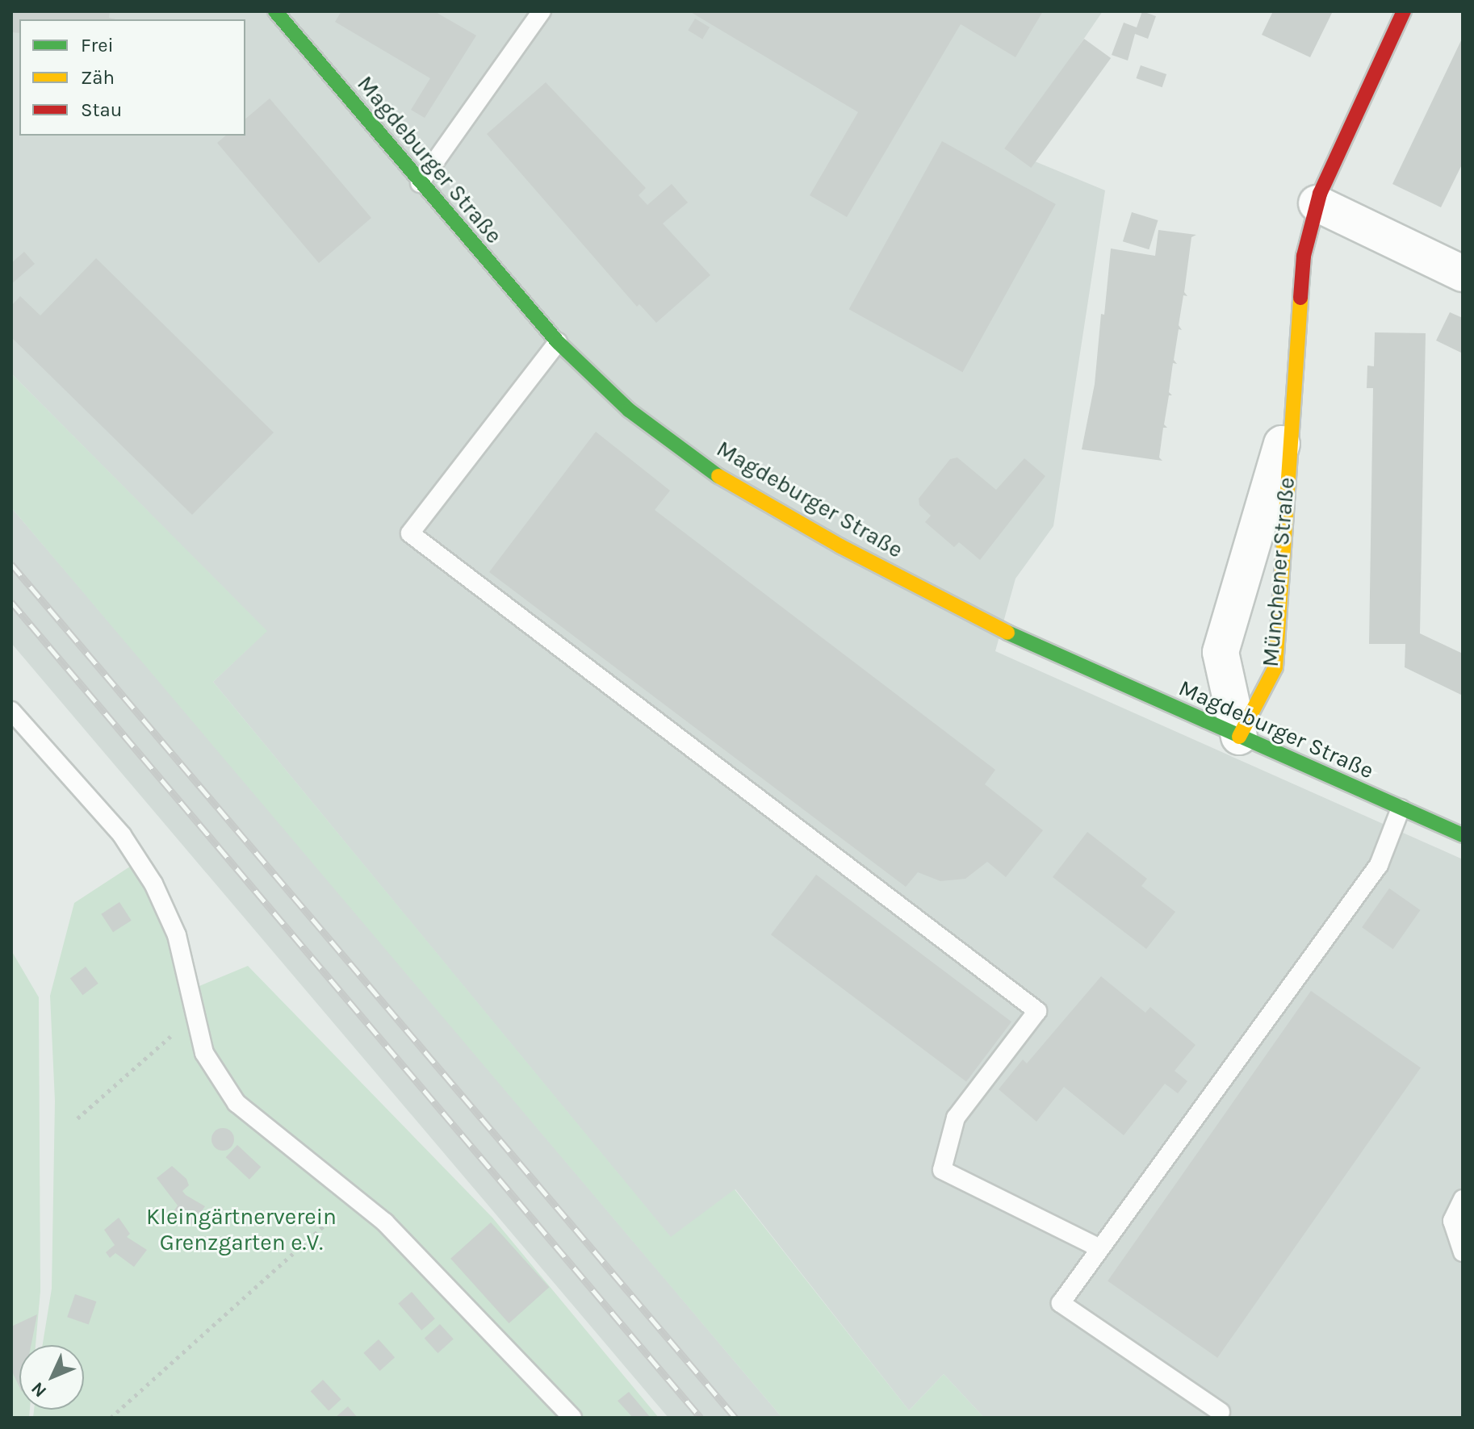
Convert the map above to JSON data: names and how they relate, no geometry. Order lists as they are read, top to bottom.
{
  "streets": {
    "street": ["Magdeburger Straße", "Münchener Straße"]
  },
  "crossings": [
    ["Magdeburger Straße", "Münchener Straße"]
  ],
  "parks": ["Kleingärtnerverein Grenzgarten e.V."],
  "legend": ["Frei", "Zäh", "Stau"],
  "north": "bottom left"
}
